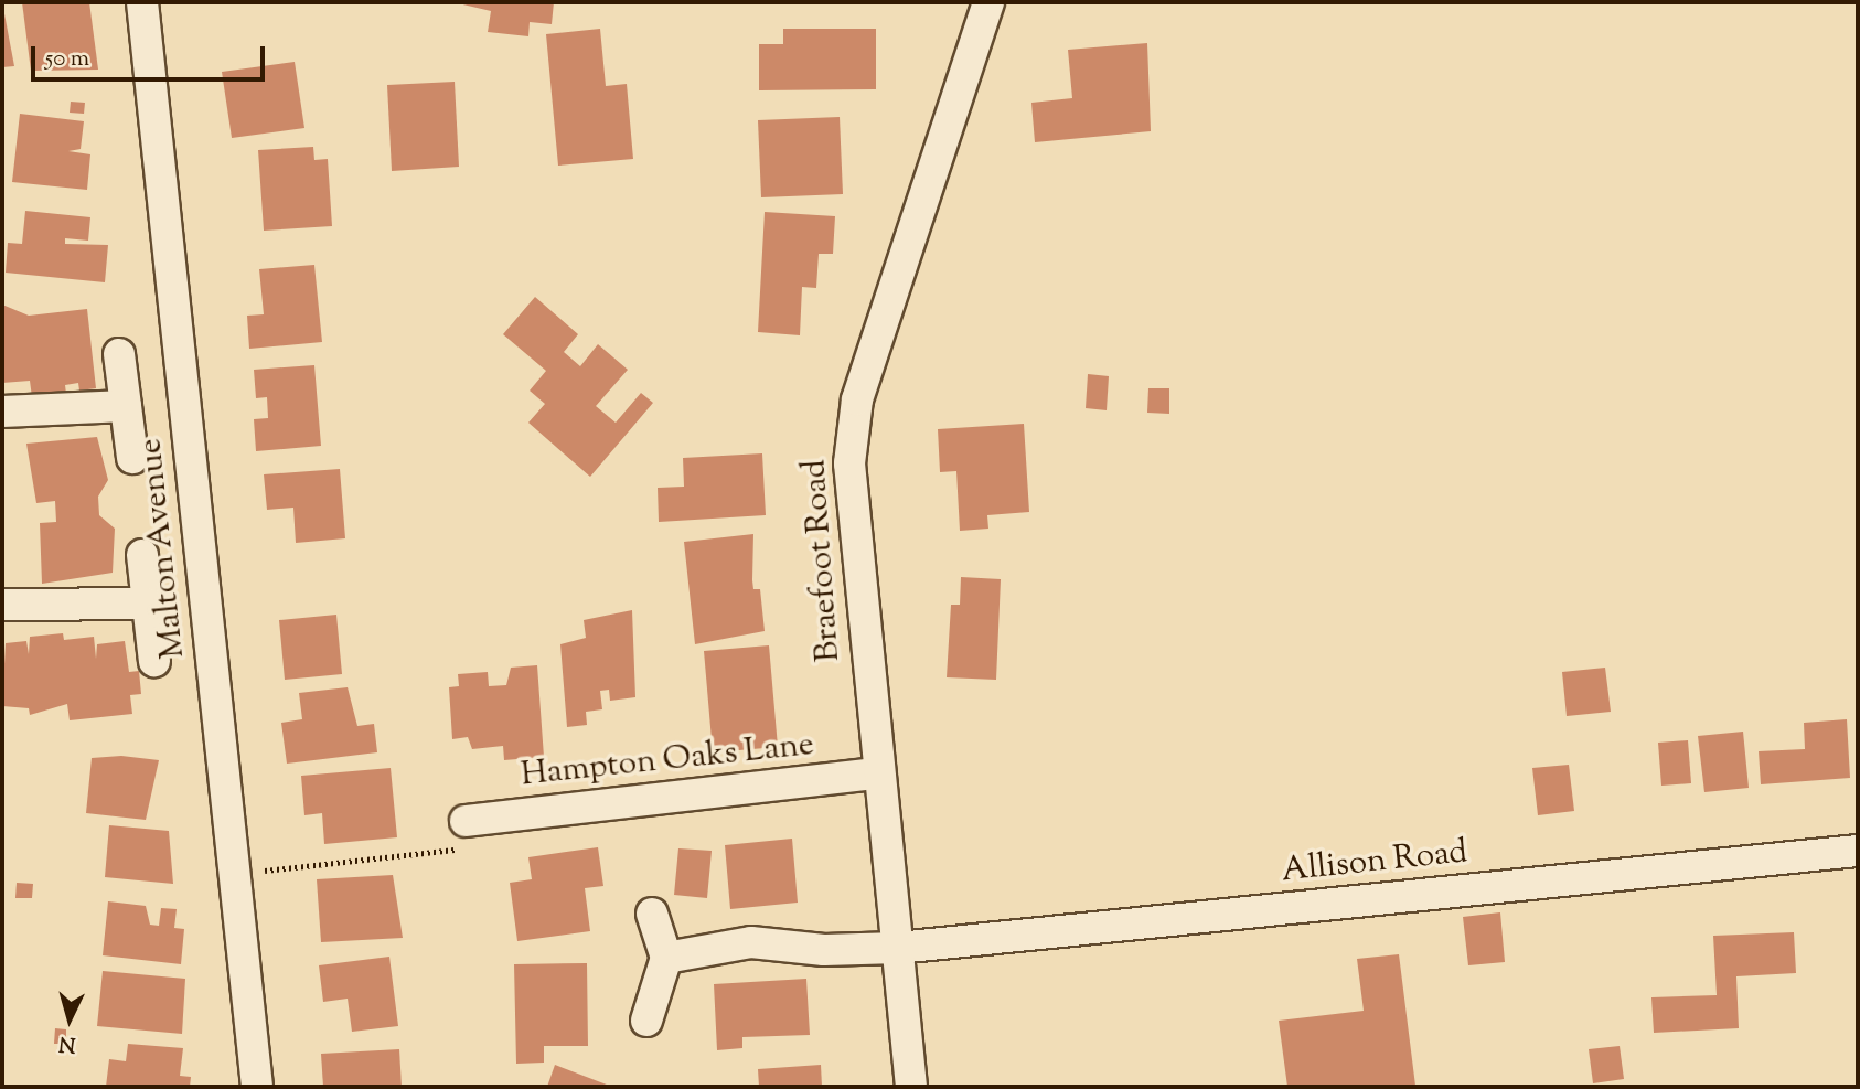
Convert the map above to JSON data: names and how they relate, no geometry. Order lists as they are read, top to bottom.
{
  "streets": {
    "street": [
      "Malton Avenue",
      "Braefoot Road",
      "Hampton Oaks Lane",
      "Allison Road"
    ]
  },
  "crossings": [
    ["Braefoot Road", "Hampton Oaks Lane"],
    ["Braefoot Road", "Allison Road"]
  ],
  "scale_bar": "50 m",
  "north": "bottom"
}
